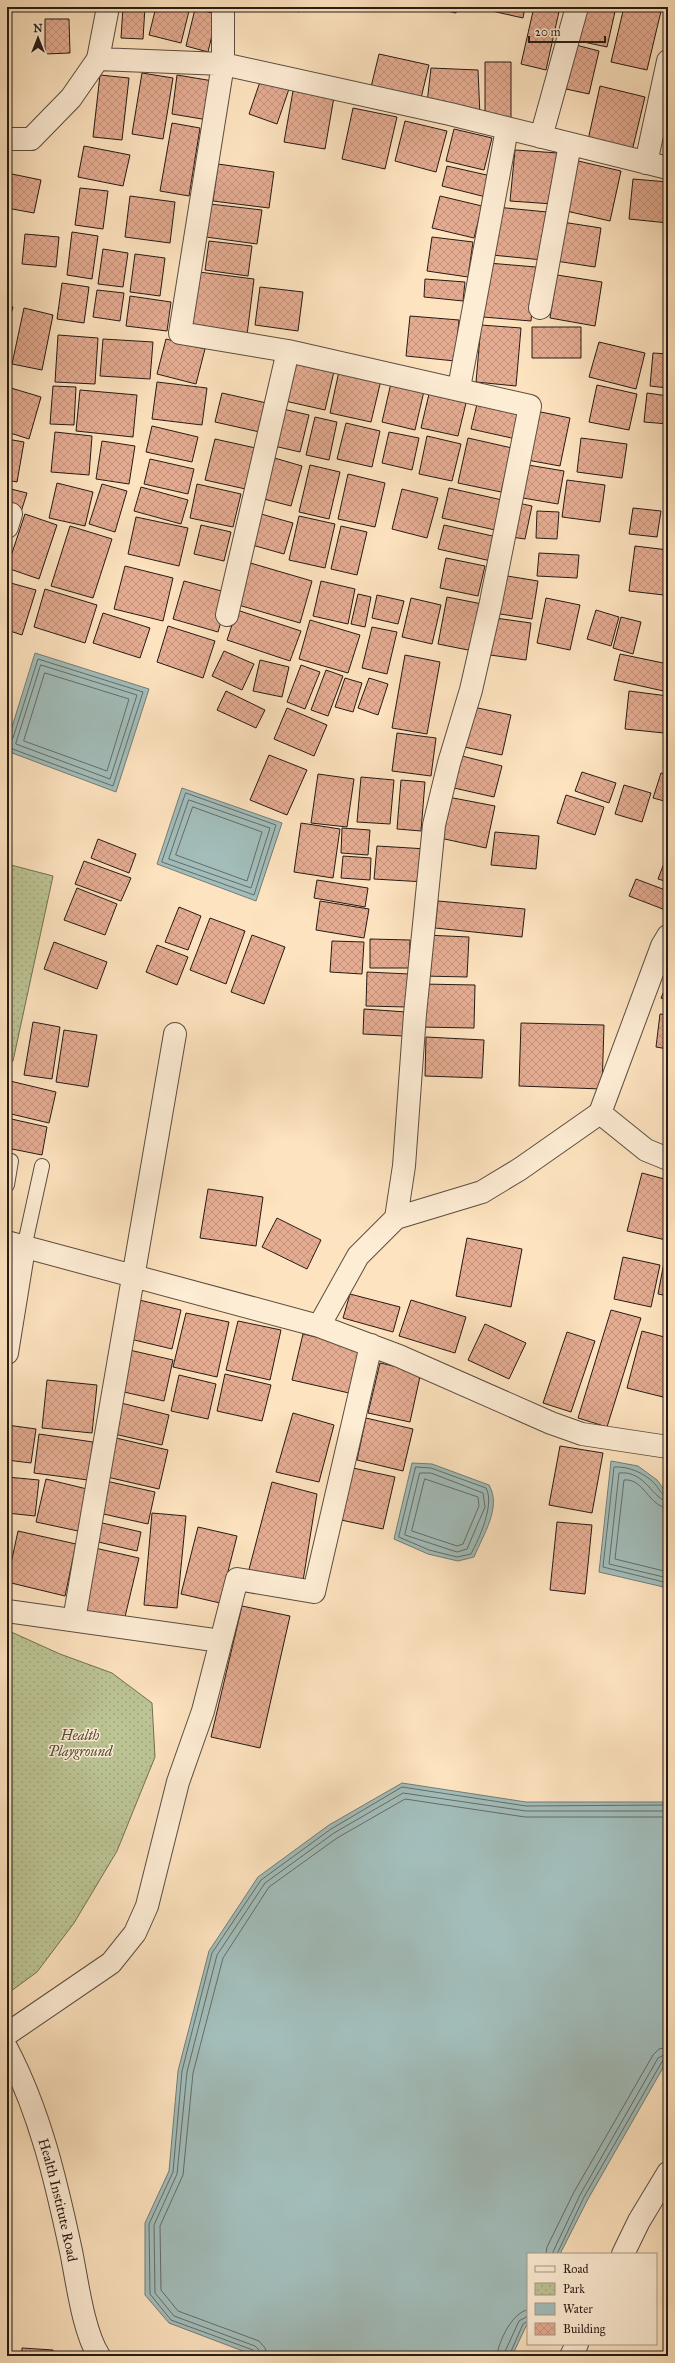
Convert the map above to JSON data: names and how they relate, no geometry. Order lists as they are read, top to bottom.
{
  "streets": {
    "street": ["Health Institute Road"]
  },
  "parks": ["Health Playground"],
  "legend": [
    "Road",
    "Park",
    "Water",
    "Building"
  ],
  "scale_bar": "20 m",
  "north": "top"
}
